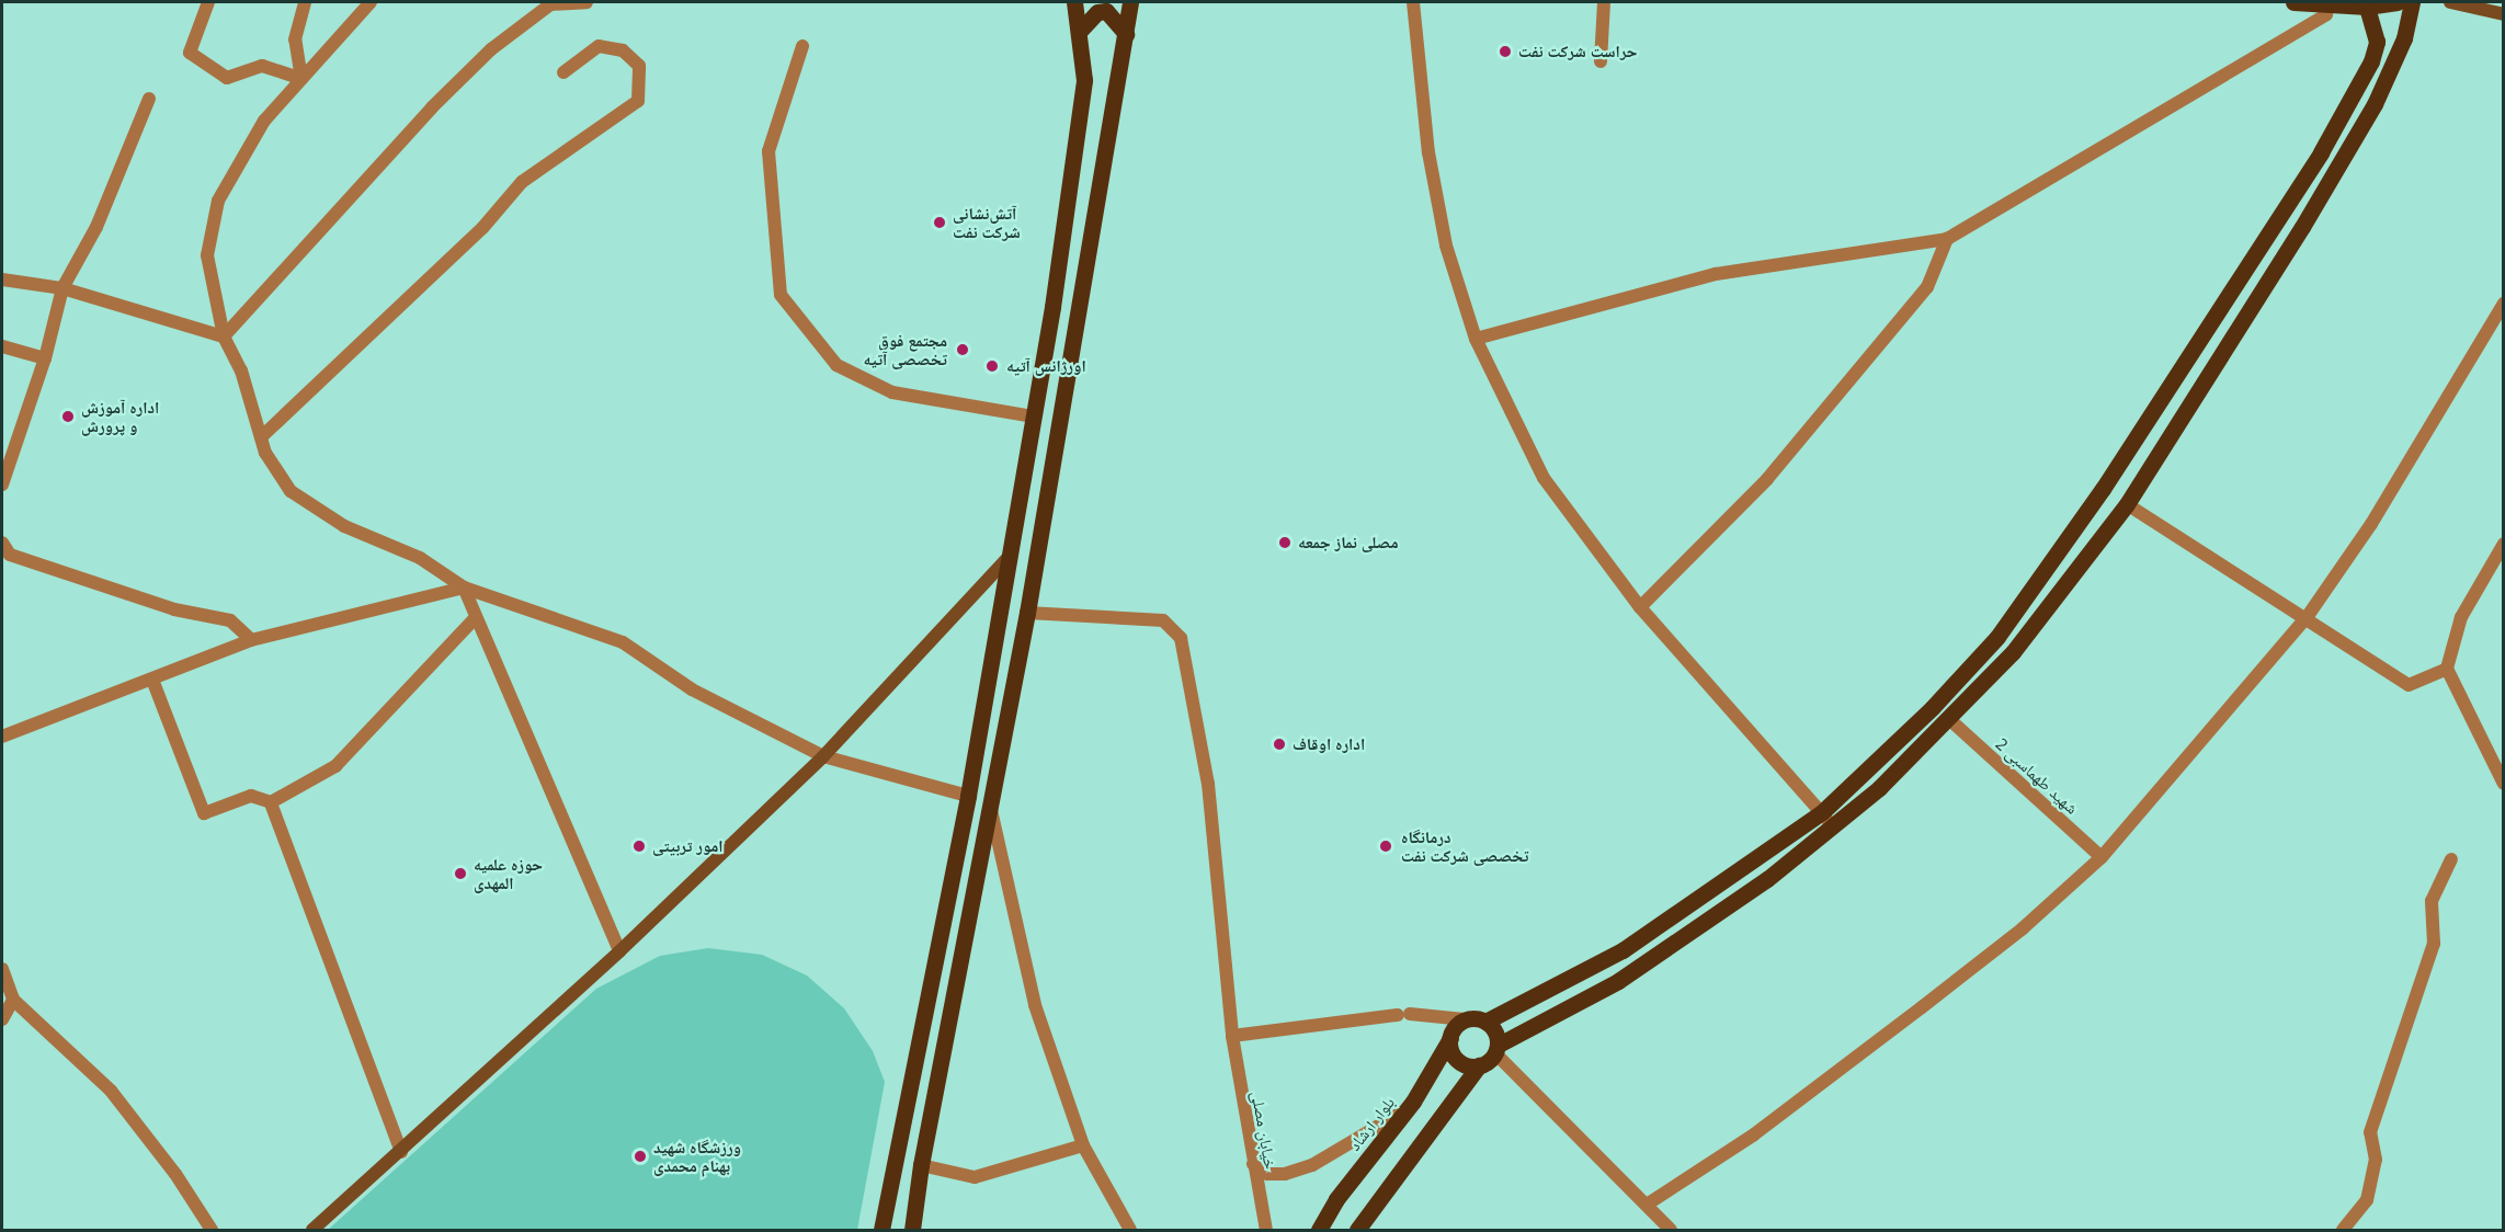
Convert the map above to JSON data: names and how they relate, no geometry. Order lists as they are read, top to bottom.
{
  "streets": {
    "main road": ["بلوار ارشاد"],
    "street": ["شهید طهماسبی 2", "خیابان مصلی"]
  },
  "places": [
    "حراست شرکت نفت",
    "آتش‌نشانی شرکت نفت",
    "مجتمع فوق تخصصی آتیه",
    "اورژانس آتیه",
    "اداره آموزش و پرورش",
    "مصلی نماز جمعه",
    "اداره اوقاف",
    "امور تربیتی",
    "درمانگاه تخصصی شرکت نفت",
    "حوزه علمیه المهدی",
    "ورزشگاه شهید بهنام محمدی"
  ]
}
